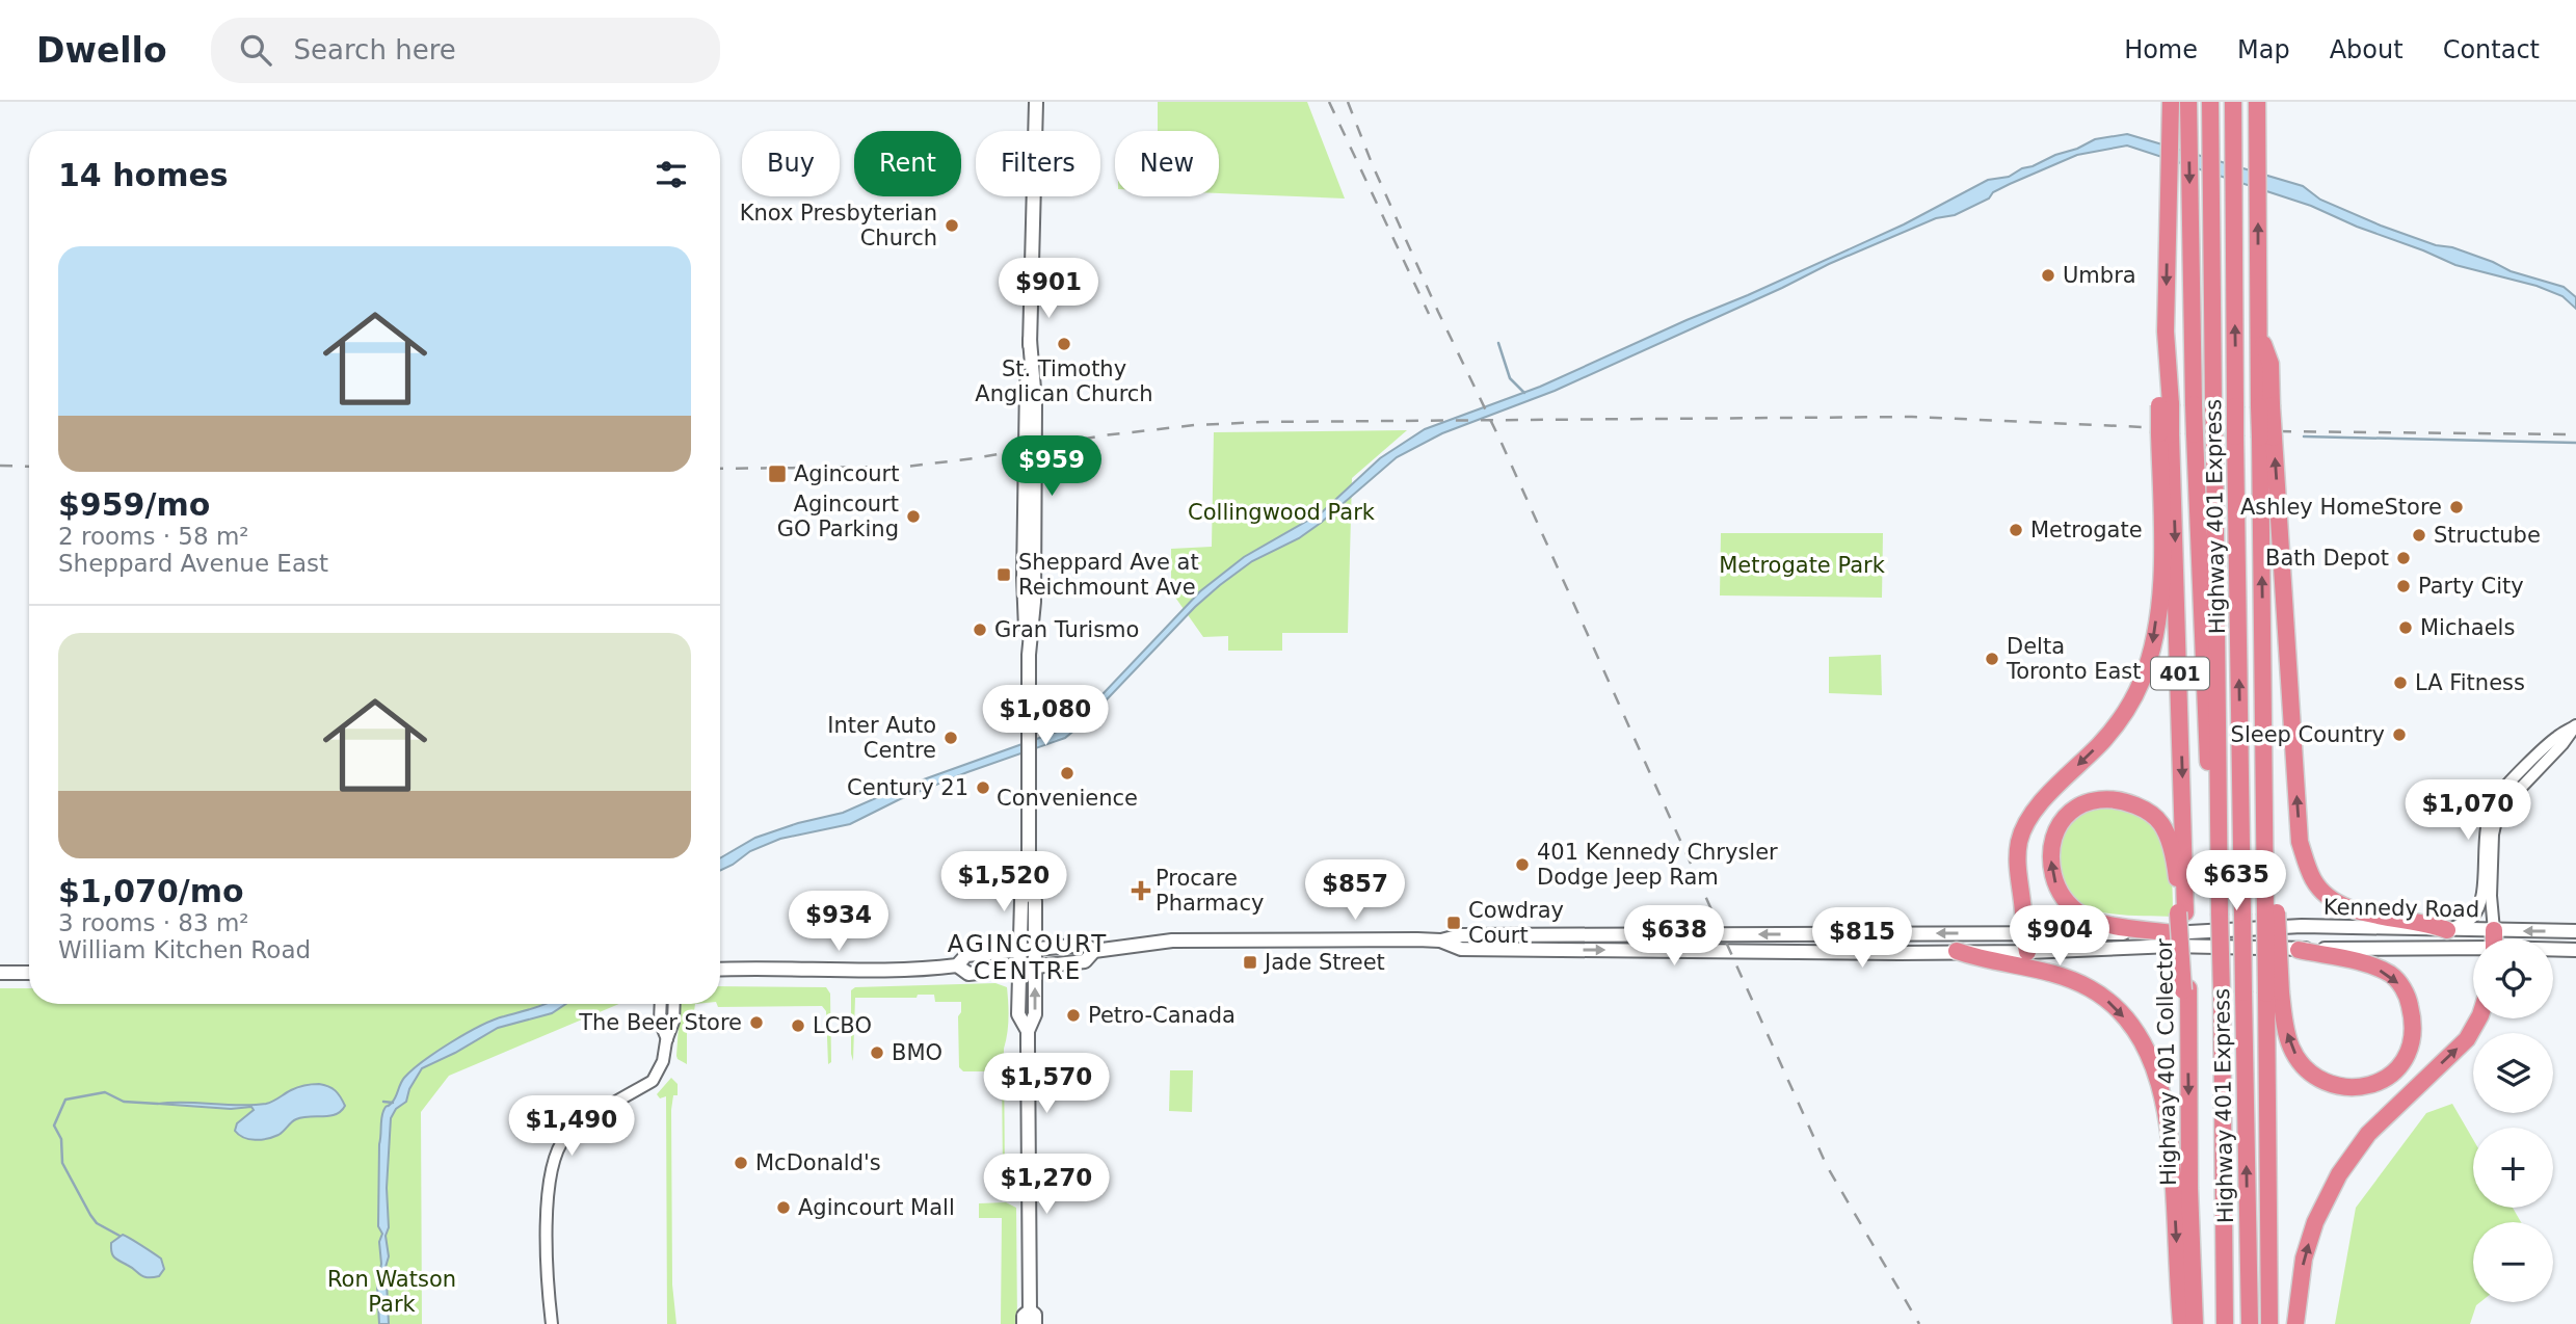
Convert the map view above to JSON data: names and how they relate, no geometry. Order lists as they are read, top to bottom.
{
  "streets": {
    "highway": ["Highway 401 Express", "401", "Highway 401 Collector"],
    "main road": ["Kennedy Road"]
  },
  "districts": ["AGINCOURT CENTRE"],
  "parks": ["Collingwood Park", "Metrogate Park", "Ron Watson Park"],
  "places": {
    "other": [
      "Knox Presbyterian Church",
      "Umbra",
      "St. Timothy Anglican Church",
      "Ashley HomeStore",
      "Agincourt GO Parking",
      "Metrogate",
      "Structube",
      "Bath Depot",
      "Party City",
      "Michaels",
      "Gran Turismo",
      "Delta Toronto East",
      "LA Fitness",
      "Sleep Country",
      "Inter Auto Centre",
      "Convenience",
      "Century 21",
      "401 Kennedy Chrysler Dodge Jeep Ram",
      "Petro-Canada",
      "The Beer Store",
      "LCBO",
      "BMO",
      "McDonald's",
      "Agincourt Mall"
    ],
    "transit": [
      "Agincourt",
      "Sheppard Ave at Reichmount Ave",
      "Cowdray Court",
      "Jade Street"
    ],
    "health": ["Procare Pharmacy"]
  },
  "page": {
    "header": "Dwello",
    "search": "Search here",
    "nav": [
      "Home",
      "Map",
      "About",
      "Contact"
    ],
    "chip": [
      "Buy",
      "Rent",
      "Filters",
      "New"
    ],
    "heading": "14 homes",
    "list": [
      {
        "name": "$959/mo",
        "note": "2 rooms · 58 m² · Sheppard Avenue East"
      },
      {
        "name": "$1,070/mo",
        "note": "3 rooms · 83 m² · William Kitchen Road"
      }
    ],
    "price": [
      "$901",
      "$959",
      "$1,080",
      "$1,070",
      "$635",
      "$1,520",
      "$857",
      "$934",
      "$638",
      "$904",
      "$815",
      "$1,570",
      "$1,490",
      "$1,270"
    ],
    "map_buttons": ["+", "−"]
  }
}
